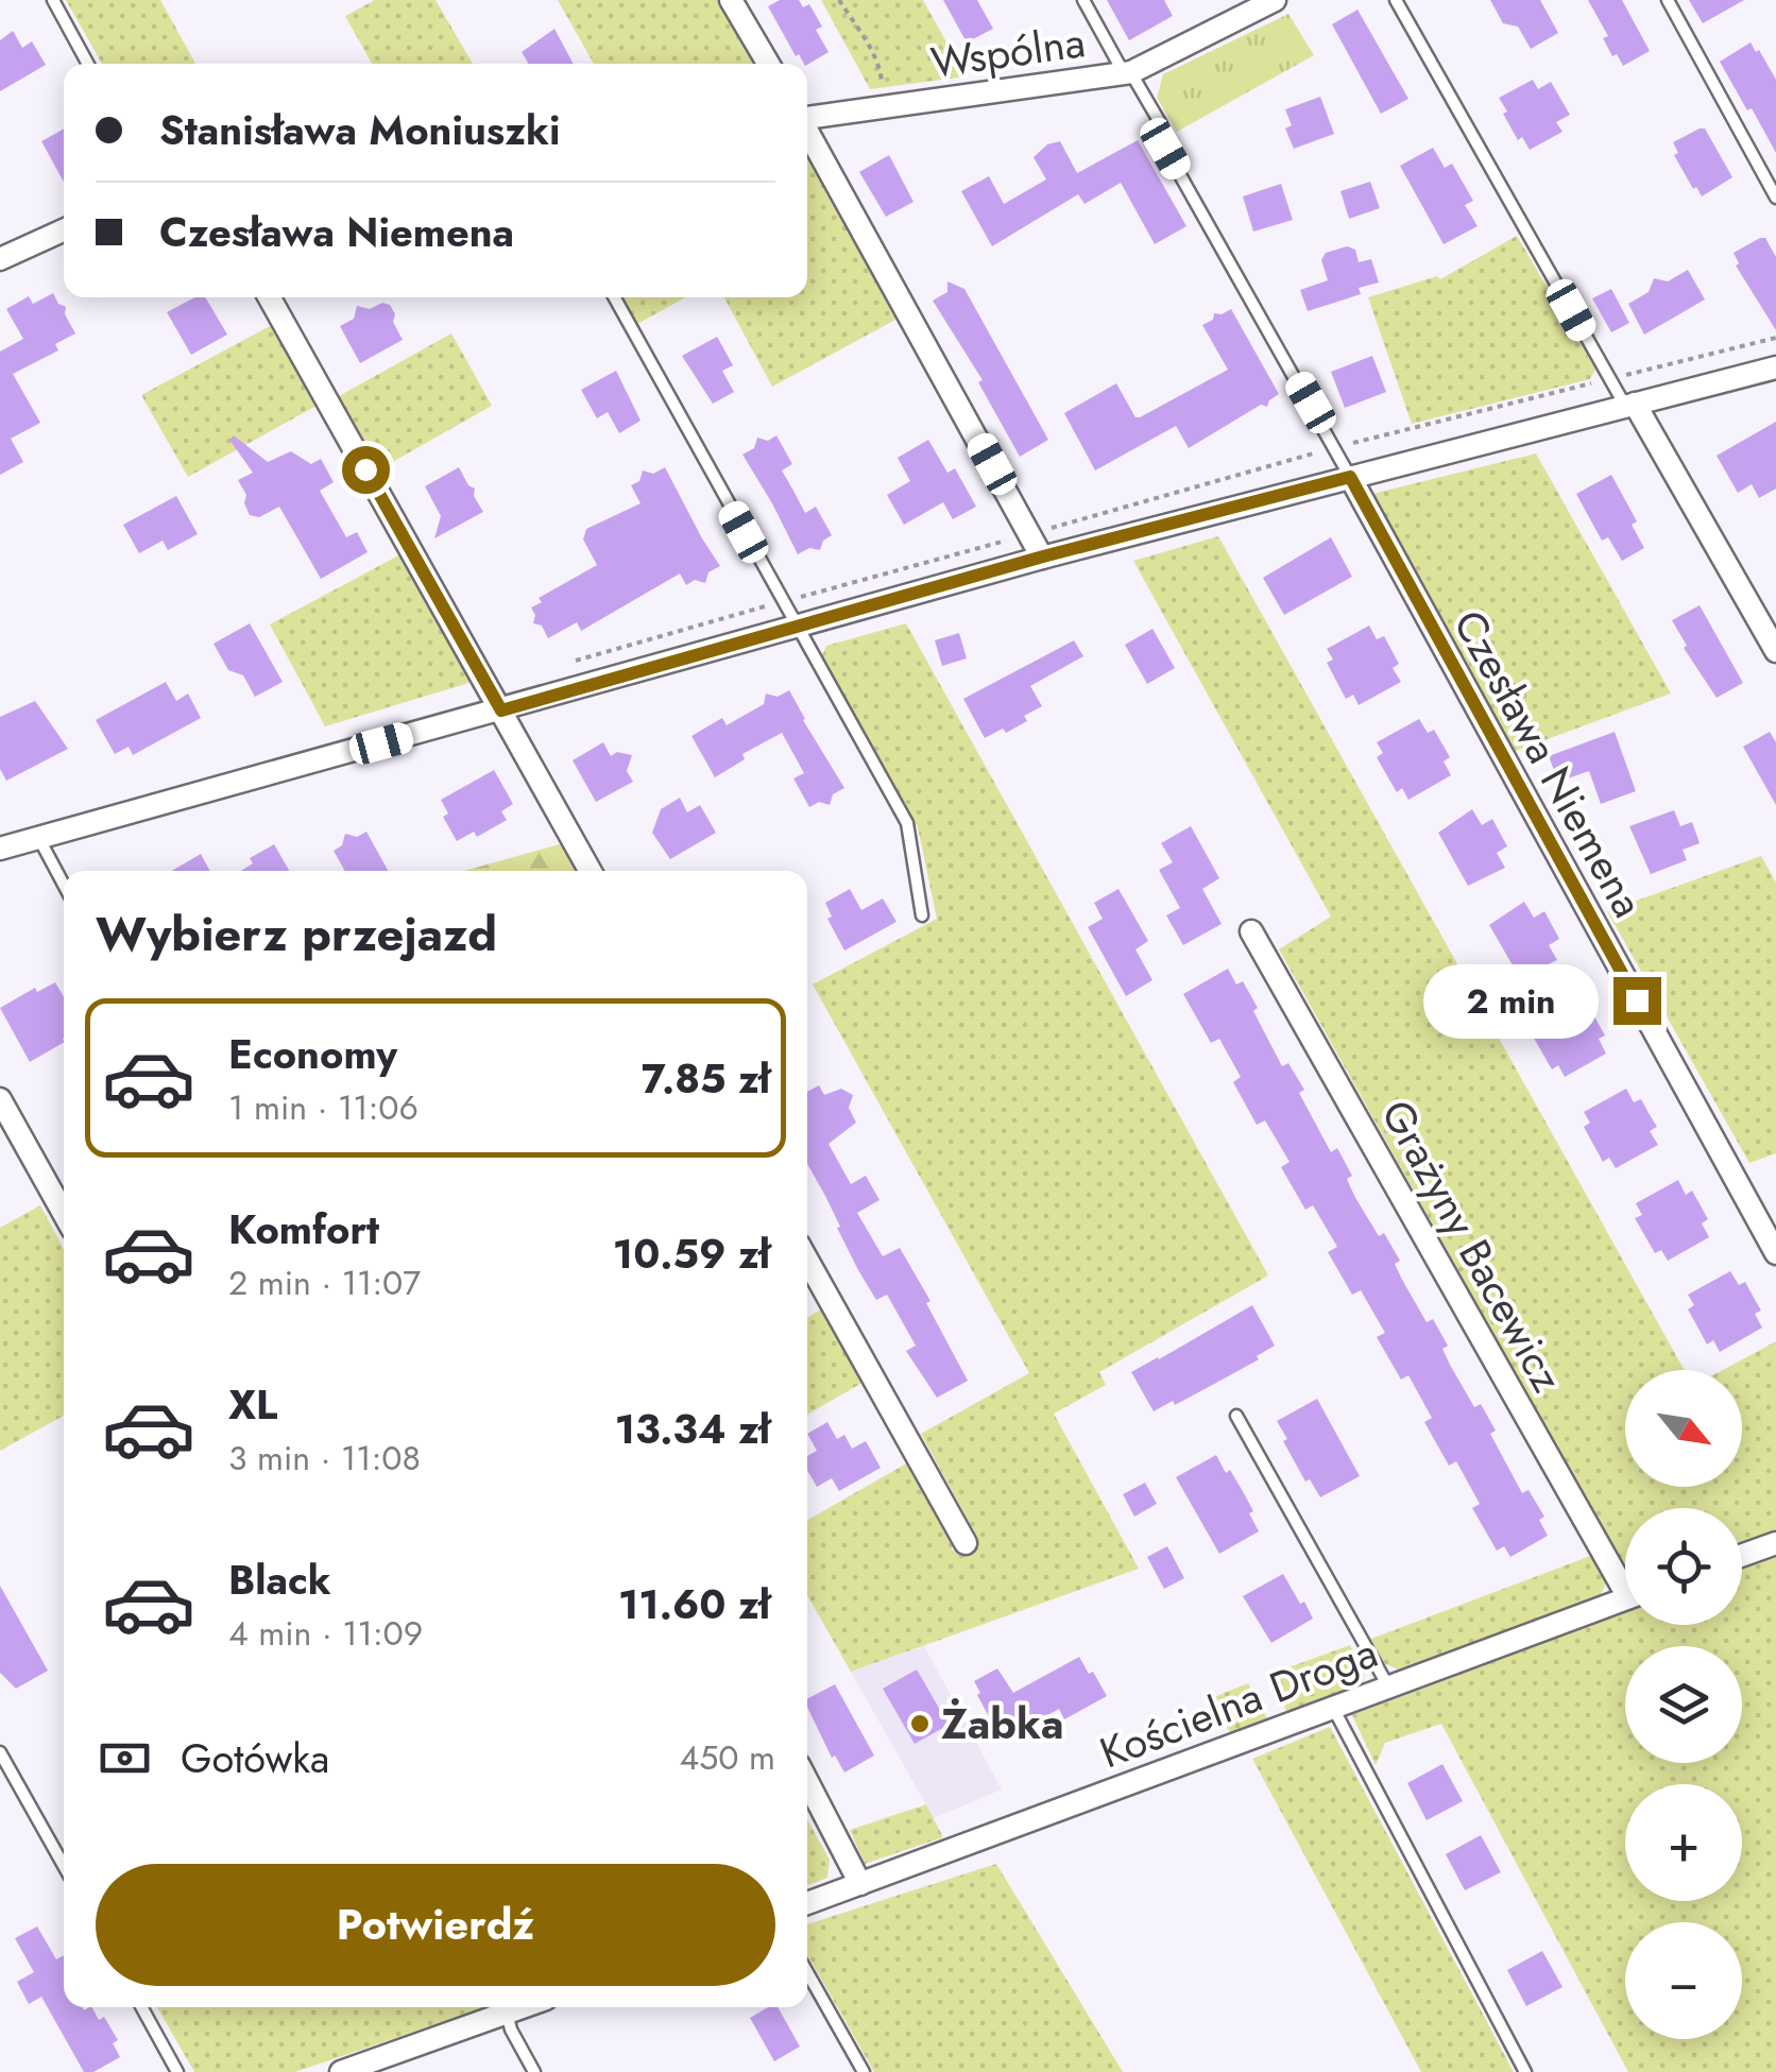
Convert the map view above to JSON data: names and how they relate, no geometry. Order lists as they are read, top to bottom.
{
  "streets": {
    "street": [
      "Wspólna",
      "Czesława Niemena",
      "Grażyny Bacewicz",
      "Kościelna Droga"
    ]
  },
  "places": ["Żabka"],
  "north": "bottom right",
  "page": {
    "banner": ["Stanisława Moniuszki", "Czesława Niemena"],
    "heading": "Wybierz przejazd",
    "bubble": "2 min",
    "list": [
      {
        "name": "Economy",
        "note": "1 min · 11:06",
        "value": "7.85 zł"
      },
      {
        "name": "Komfort",
        "note": "2 min · 11:07",
        "value": "10.59 zł"
      },
      {
        "name": "XL",
        "note": "3 min · 11:08",
        "value": "13.34 zł"
      },
      {
        "name": "Black",
        "note": "4 min · 11:09",
        "value": "11.60 zł"
      }
    ],
    "map_buttons": ["+", "−"],
    "pay": ["Gotówka", "450 m"],
    "buttons": "Potwierdź"
  }
}
